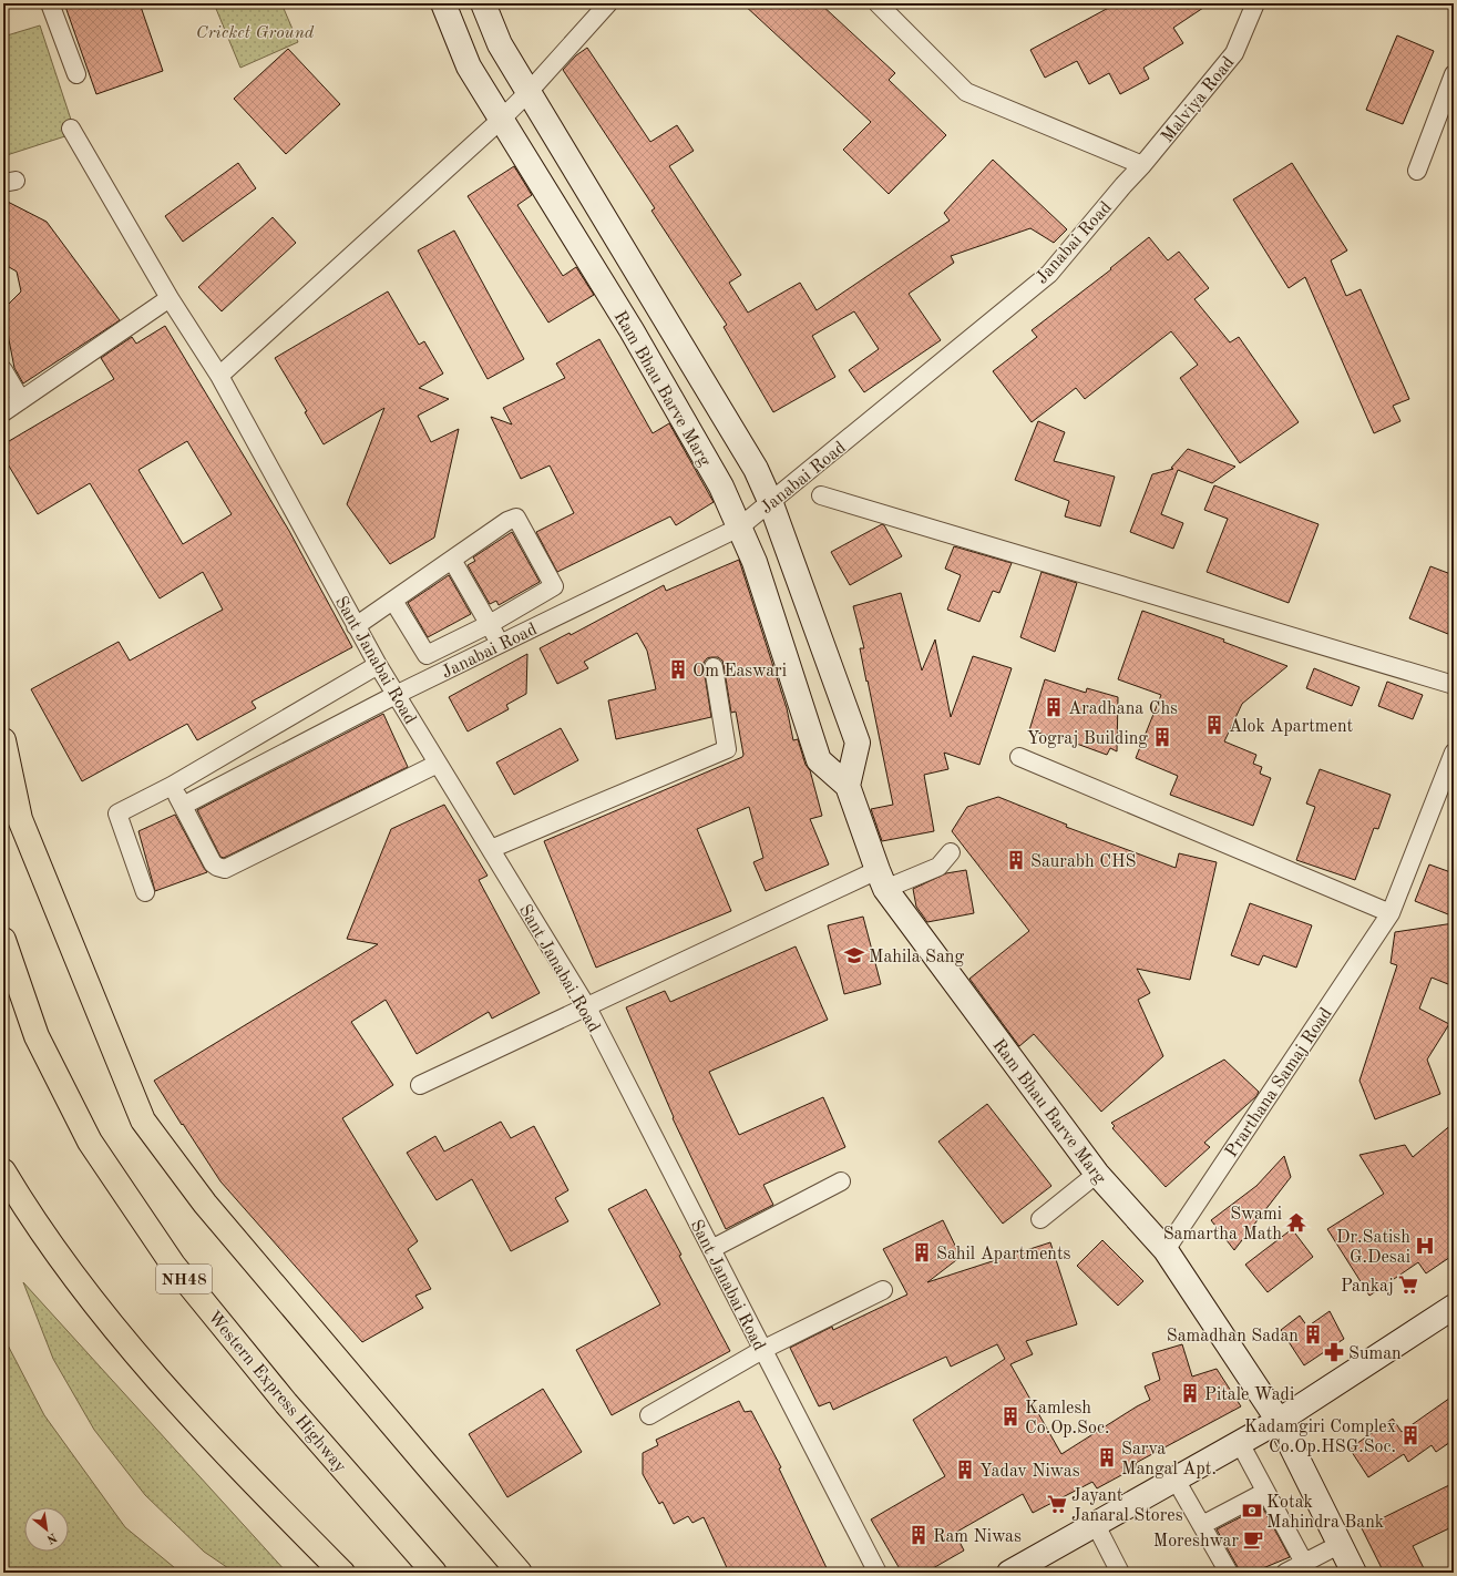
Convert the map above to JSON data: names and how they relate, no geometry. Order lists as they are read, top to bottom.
{
  "streets": {
    "main road": ["NH48", "Western Express Highway"],
    "street": [
      "Malviya Road",
      "Janabai Road",
      "Ram Bhau Barve Marg",
      "Sant Janabai Road",
      "Prarthana Samaj Road"
    ]
  },
  "crossings": [
    ["Malviya Road", "Janabai Road"],
    ["Janabai Road", "Ram Bhau Barve Marg"],
    ["Janabai Road", "Sant Janabai Road"],
    ["Ram Bhau Barve Marg", "Prarthana Samaj Road"]
  ],
  "parks": ["Cricket Ground"],
  "places": {
    "building": [
      "Om Easwari",
      "Aradhana Chs",
      "Alok Apartment",
      "Yograj Building",
      "Saurabh CHS",
      "Sahil Apartments",
      "Samadhan Sadan",
      "Pitale Wadi",
      "Kamlesh Co.Op.Soc.",
      "Kadamgiri Complex Co.Op.HSG.Soc.",
      "Sarva Mangal Apt.",
      "Yadav Niwas",
      "Ram Niwas"
    ],
    "school or university": ["Mahila Sang"],
    "temple": ["Swami Samartha Math"],
    "hospital": ["Dr.Satish G.Desai"],
    "supermarket": ["Pankaj", "Jayant Janaral Stores"],
    "pharmacy": ["Suman"],
    "bank": ["Kotak Mahindra Bank"],
    "cafe": ["Moreshwar"]
  },
  "north": "bottom right"
}
